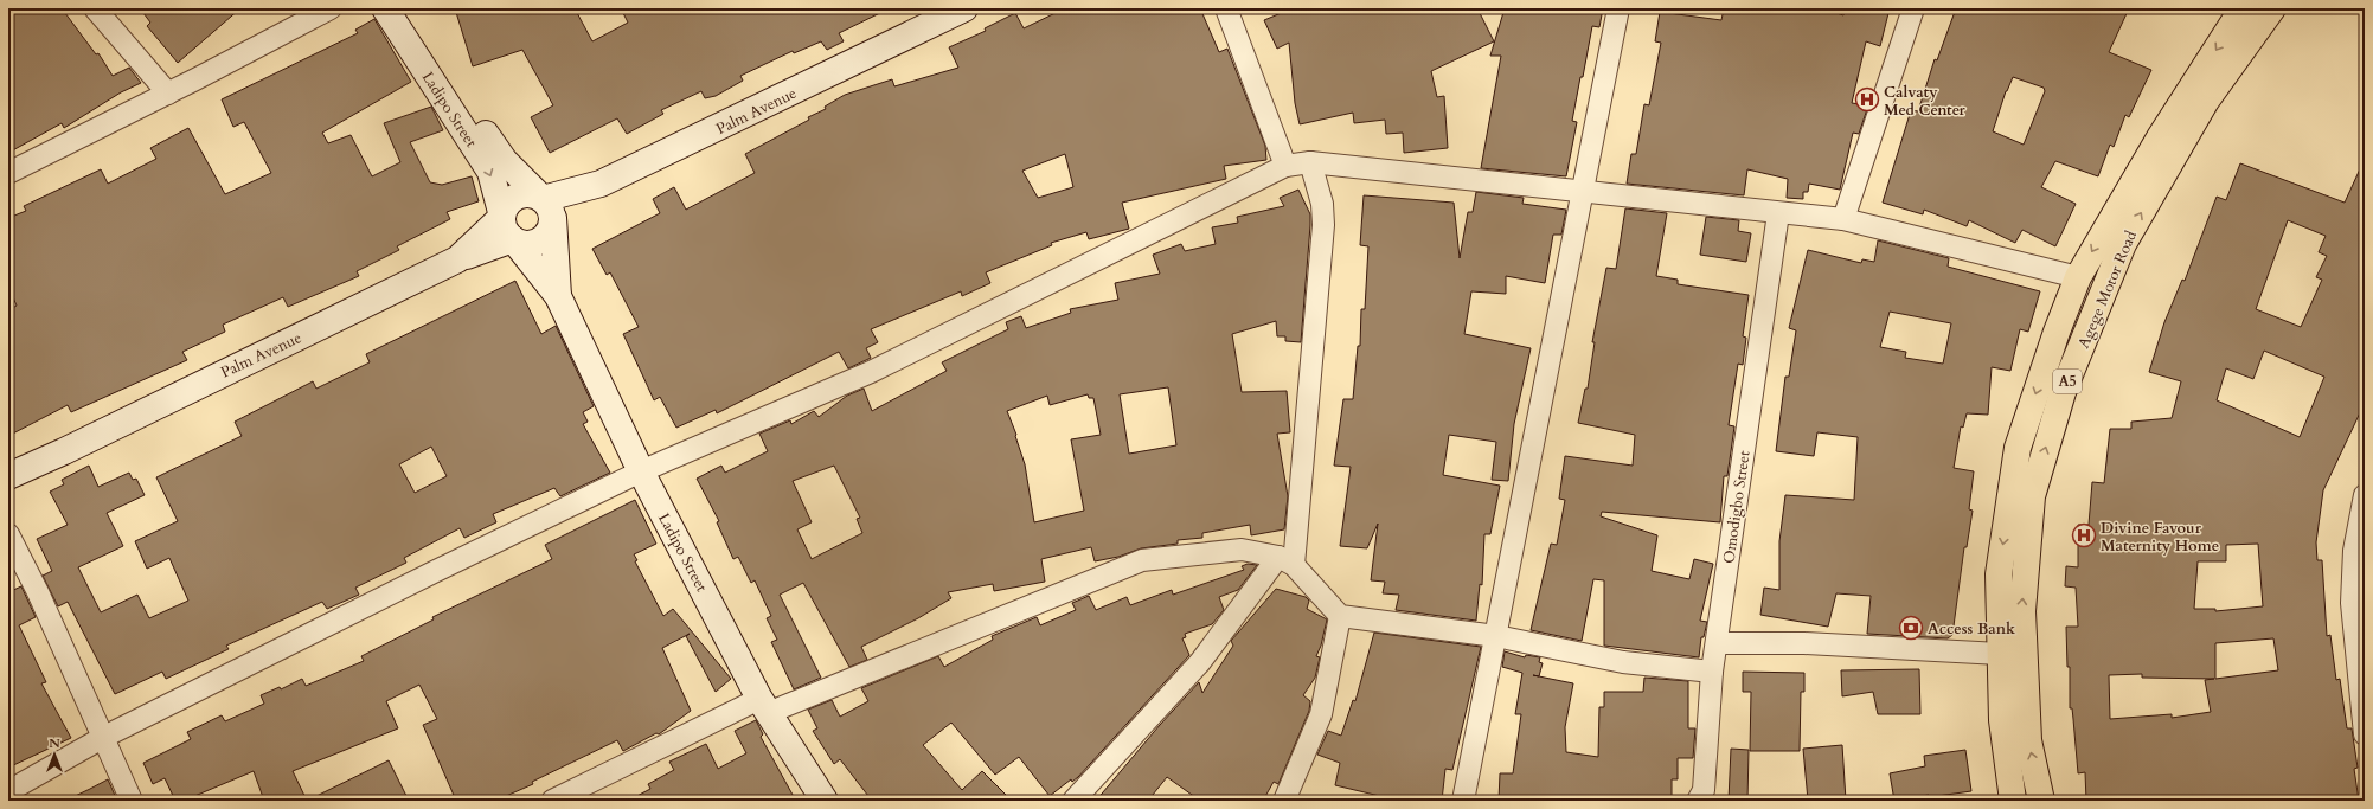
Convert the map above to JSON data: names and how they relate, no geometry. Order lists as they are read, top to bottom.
{
  "streets": {
    "highway": ["Agege Motor Road", "A5"],
    "main road": ["Ladipo Street", "Palm Avenue"],
    "street": ["Omodigbo Street"]
  },
  "crossings": [
    ["Ladipo Street", "Palm Avenue"]
  ],
  "places": {
    "hospital": ["Calvaty Med Center", "Divine Favour Maternity Home"],
    "bank": ["Access Bank"]
  },
  "north": "top"
}
